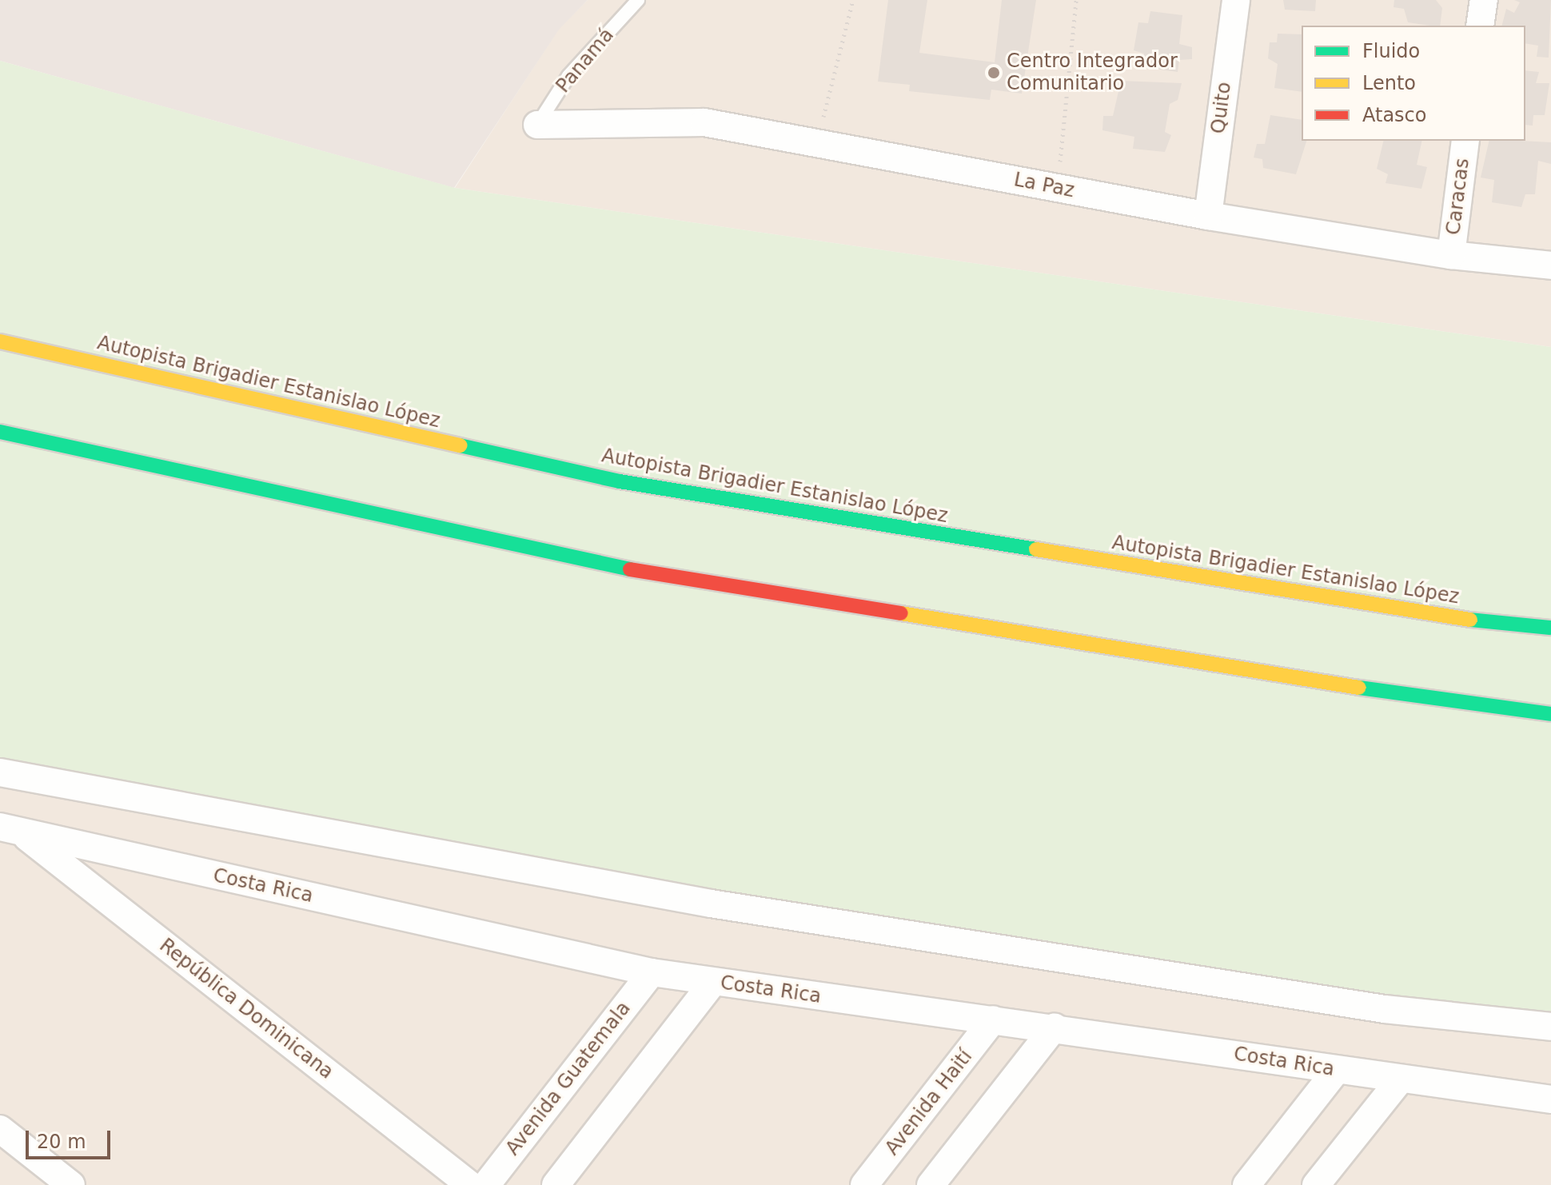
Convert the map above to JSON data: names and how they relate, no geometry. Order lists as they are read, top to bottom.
{
  "streets": {
    "highway": ["Autopista Brigadier Estanislao López"],
    "street": [
      "Quito",
      "La Paz",
      "Caracas",
      "Costa Rica",
      "República Dominicana",
      "Avenida Guatemala",
      "Avenida Haití"
    ],
    "lane": ["Panamá"]
  },
  "crossings": [
    ["Panamá", "La Paz"],
    ["Quito", "La Paz"],
    ["La Paz", "Caracas"],
    ["Costa Rica", "República Dominicana"],
    ["Costa Rica", "Avenida Guatemala"],
    ["Costa Rica", "Avenida Haití"]
  ],
  "places": ["Centro Integrador Comunitario"],
  "legend": ["Fluido", "Lento", "Atasco"],
  "scale_bar": "20 m"
}
